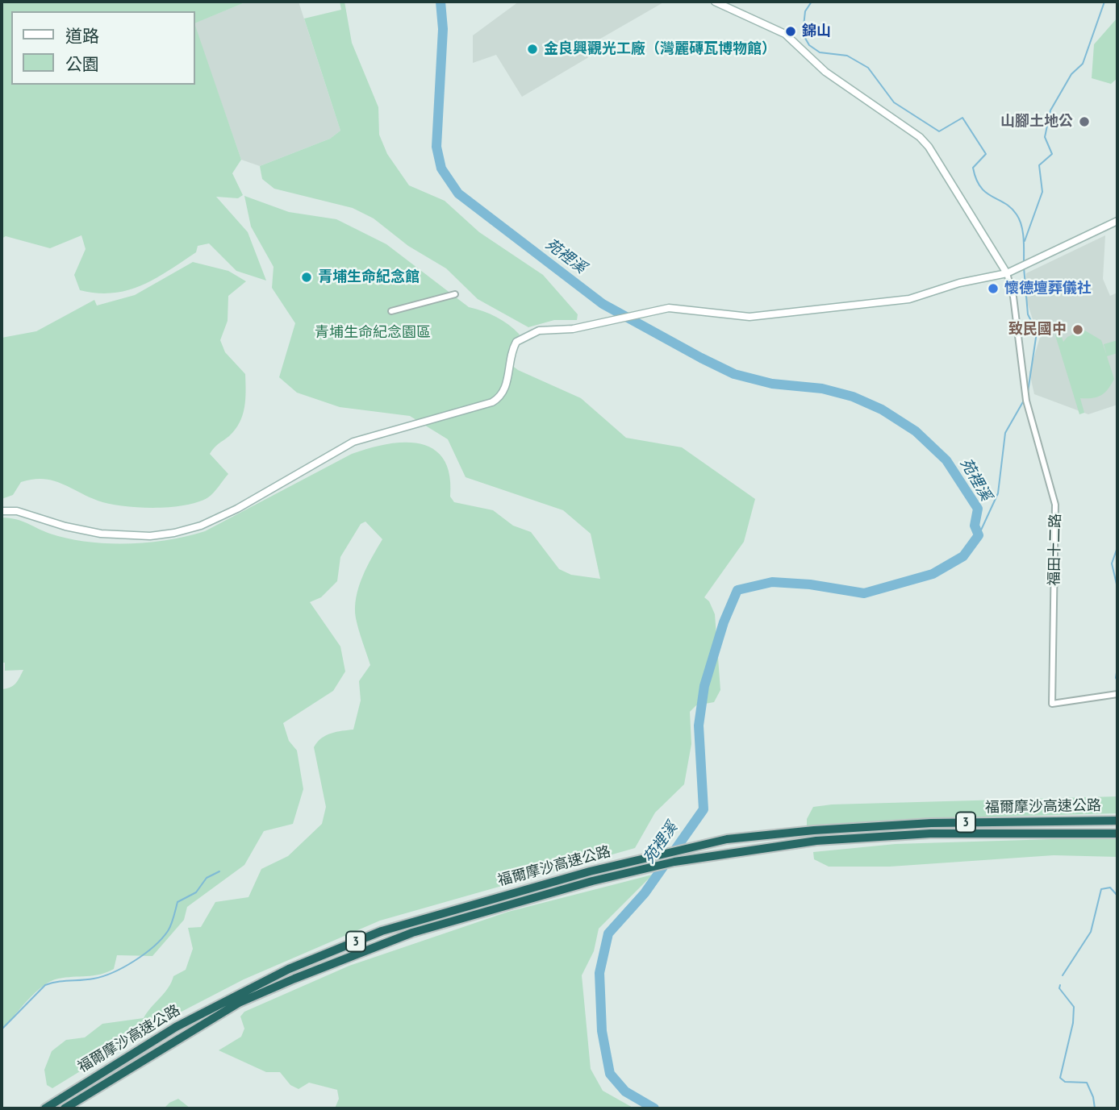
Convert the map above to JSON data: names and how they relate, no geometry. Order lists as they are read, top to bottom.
{
  "streets": {
    "highway": ["福爾摩沙高速公路", "3"],
    "street": ["福田十二路"]
  },
  "water": ["苑裡溪"],
  "parks": ["青埔生命紀念園區"],
  "places": [
    "錦山",
    "金良興觀光工廠（灣麗磚瓦博物館）",
    "山腳土地公",
    "青埔生命紀念館",
    "懷德壇葬儀社",
    "致民國中"
  ],
  "legend": ["道路", "公園"]
}
